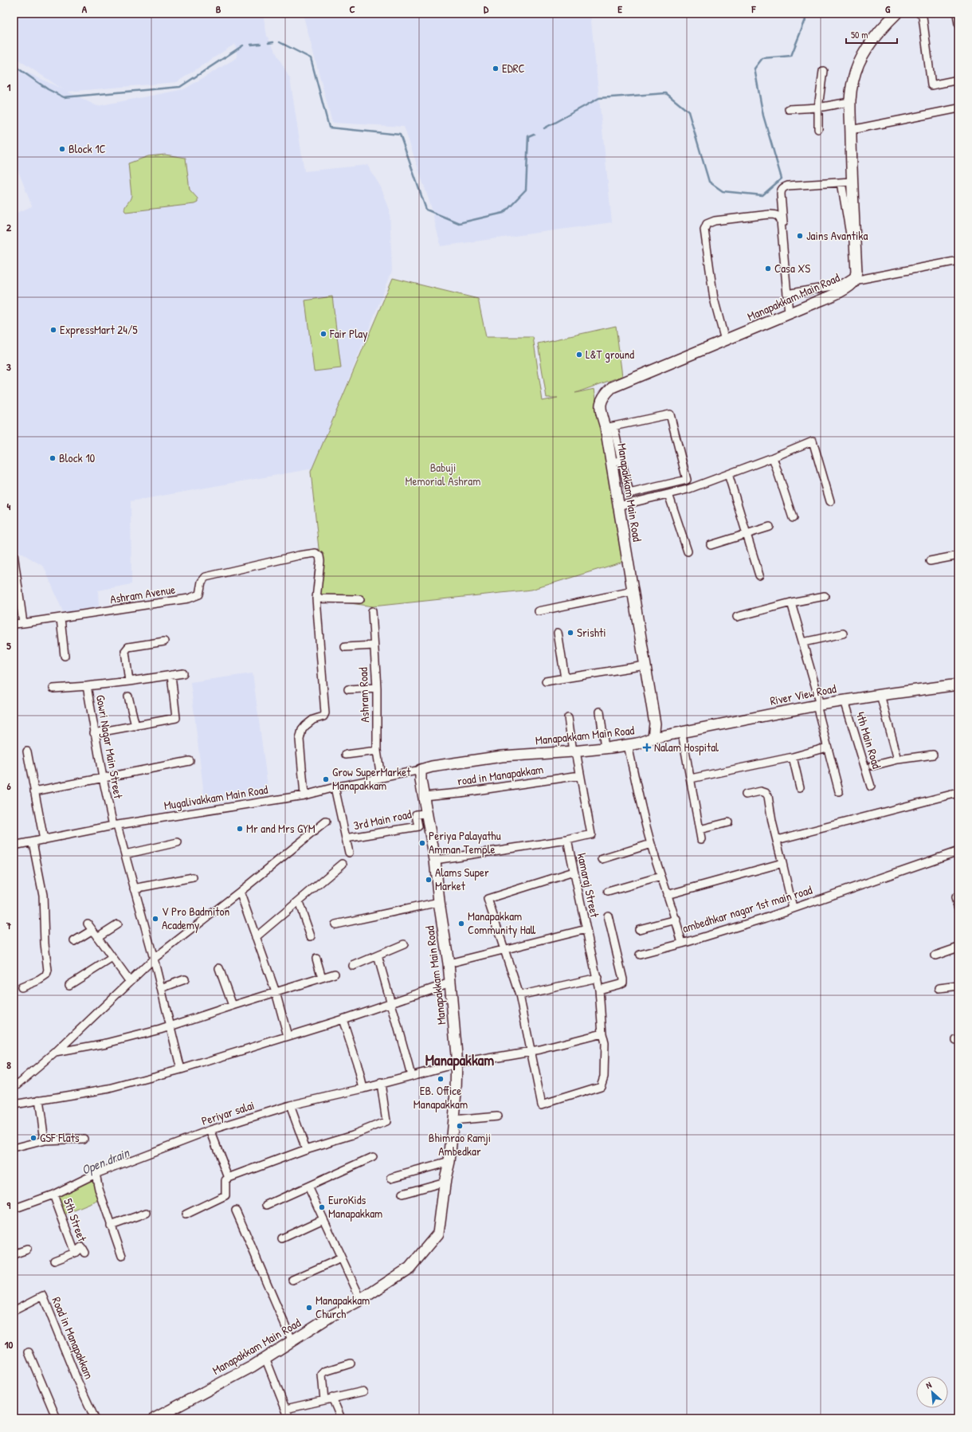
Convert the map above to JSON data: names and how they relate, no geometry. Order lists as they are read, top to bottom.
{
  "streets": {
    "main road": ["Manapakkam Main Road", "River View Road"],
    "street": [
      "Ashram Avenue",
      "Ashram Road",
      "4th Main Road",
      "Gowri Nagar Main Street",
      "road in Manapakkam",
      "Mugalivakkam Main Road",
      "3rd Main road",
      "kamaraj Street",
      "ambedhkar nagar 1st main road",
      "Periyar salai",
      "5th Street",
      "Road in Manapakkam"
    ]
  },
  "crossings": [
    ["Manapakkam Main Road", "River View Road"],
    ["Manapakkam Main Road", "road in Manapakkam"],
    ["Manapakkam Main Road", "Mugalivakkam Main Road"],
    ["Manapakkam Main Road", "3rd Main road"],
    ["Manapakkam Main Road", "kamaraj Street"],
    ["Manapakkam Main Road", "ambedhkar nagar 1st main road"],
    ["Manapakkam Main Road", "Periyar salai"],
    ["Ashram Road", "Mugalivakkam Main Road"],
    ["River View Road", "4th Main Road"],
    ["Gowri Nagar Main Street", "Mugalivakkam Main Road"],
    ["road in Manapakkam", "kamaraj Street"],
    ["Mugalivakkam Main Road", "3rd Main road"],
    ["kamaraj Street", "Periyar salai"],
    ["Periyar salai", "5th Street"]
  ],
  "districts": ["Manapakkam"],
  "water": ["Open drain"],
  "parks": ["Babuji Memorial Ashram"],
  "places": {
    "other": [
      "EDRC",
      "Block 1C",
      "Jains Avantika",
      "Casa XS",
      "ExpressMart 24/5",
      "Fair Play",
      "L&T ground",
      "Block 10",
      "Srishti",
      "Grow SuperMarket Manapakkam",
      "Mr and Mrs GYM",
      "Periya Palayathu Amman Temple",
      "Alams Super Market",
      "V Pro Badmiton Academy",
      "Manapakkam Community Hall",
      "EB. Office Manapakkam",
      "Bhimrao Ramji Ambedkar",
      "GSF Flats",
      "EuroKids Manapakkam",
      "Manapakkam Church"
    ],
    "health": ["Nalam Hospital"]
  },
  "scale_bar": "50 m",
  "north": "top left",
  "grid": {
    "columns": [
      "A",
      "B",
      "C",
      "D",
      "E",
      "F",
      "G"
    ],
    "rows": [
      "1",
      "2",
      "3",
      "4",
      "5",
      "6",
      "7",
      "8",
      "9",
      "10"
    ]
  }
}
